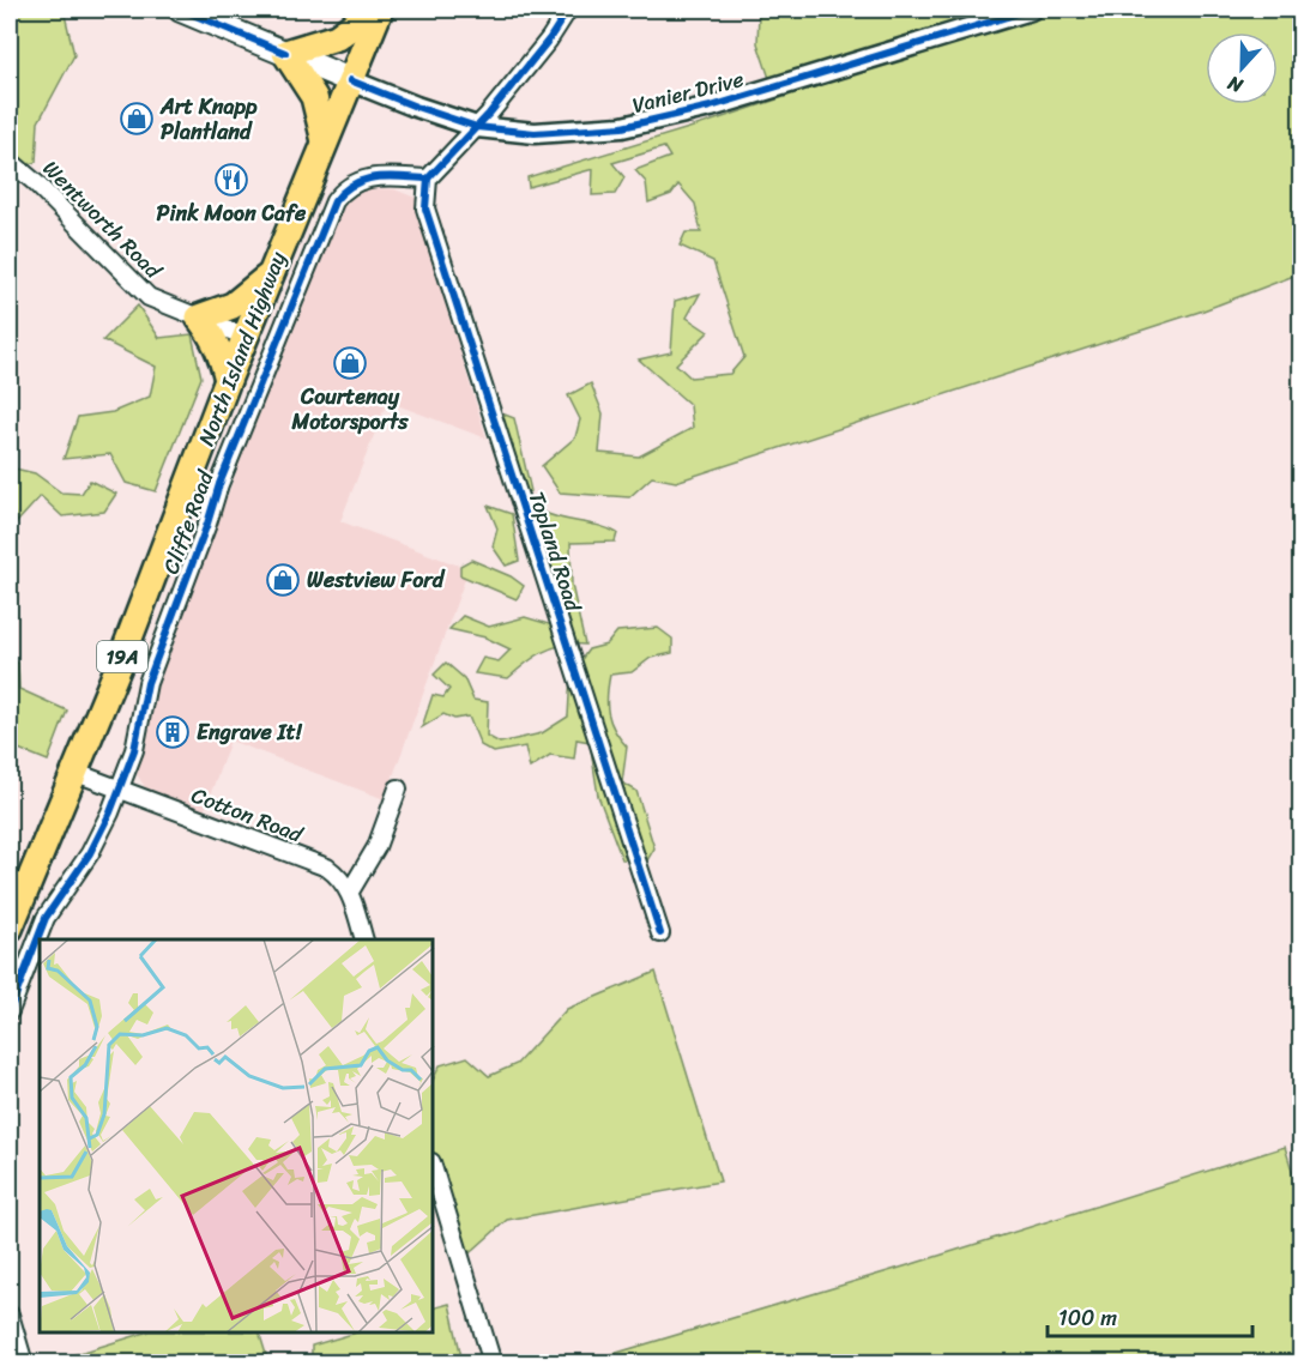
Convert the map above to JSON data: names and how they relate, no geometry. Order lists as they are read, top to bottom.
{
  "streets": {
    "main road": ["North Island Highway", "19A"],
    "street": [
      "Vanier Drive",
      "Wentworth Road",
      "Cliffe Road",
      "Topland Road",
      "Cotton Road"
    ]
  },
  "crossings": [
    ["Vanier Drive", "North Island Highway"],
    ["Wentworth Road", "North Island Highway"],
    ["North Island Highway", "Cotton Road"],
    ["Cliffe Road", "Topland Road"],
    ["Cliffe Road", "Cotton Road"]
  ],
  "places": {
    "shop": ["Art Knapp Plantland", "Courtenay Motorsports", "Westview Ford"],
    "restaurant": ["Pink Moon Cafe"],
    "building": ["Engrave It!"]
  },
  "scale_bar": "100 m",
  "north": "bottom"
}
